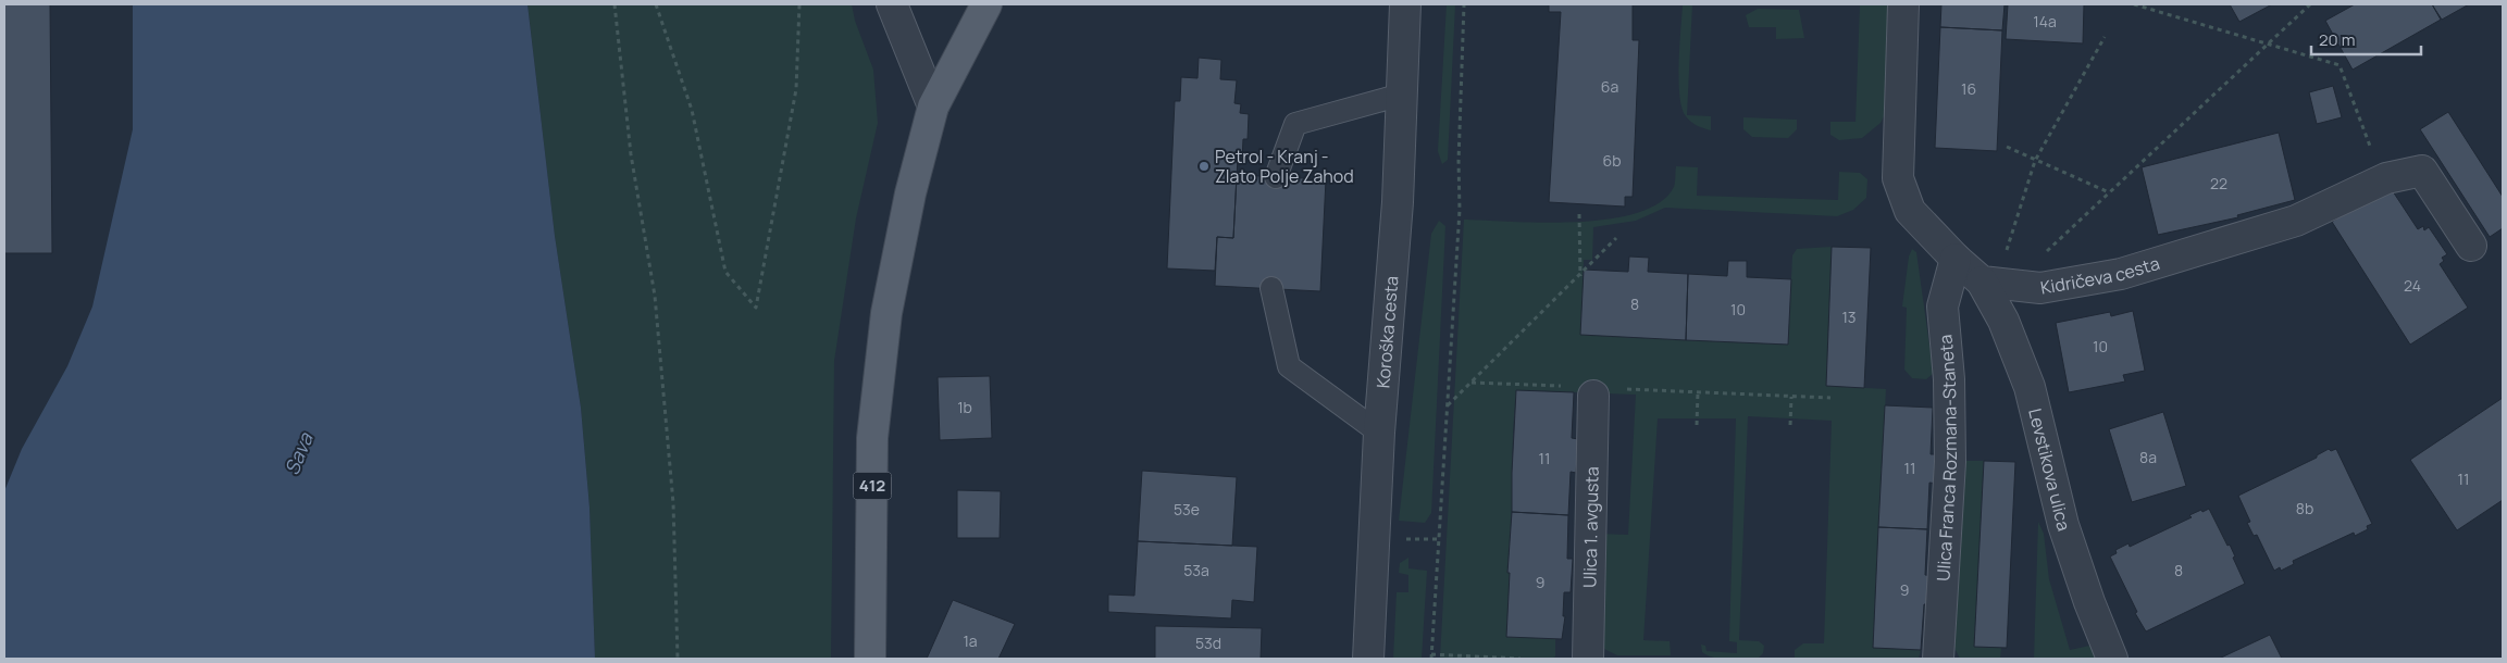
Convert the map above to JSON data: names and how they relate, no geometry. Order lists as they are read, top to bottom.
{
  "streets": {
    "main road": ["412"],
    "street": [
      "Kidričeva cesta",
      "Koroška cesta",
      "Ulica Franca Rozmana-Staneta",
      "Levstikova ulica",
      "Ulica 1. avgusta"
    ]
  },
  "crossings": [
    ["Kidričeva cesta", "Levstikova ulica"]
  ],
  "water": ["Sava"],
  "places": ["Petrol - Kranj - Zlato Polje Zahod"],
  "house_numbers": [
    "14a",
    "6a",
    "16",
    "6b",
    "22",
    "24",
    "8",
    "10",
    "13",
    "10",
    "1b",
    "8a",
    "11",
    "11",
    "11",
    "8b",
    "53e",
    "53a",
    "8",
    "9",
    "9",
    "1a",
    "53d"
  ],
  "scale_bar": "20 m"
}
